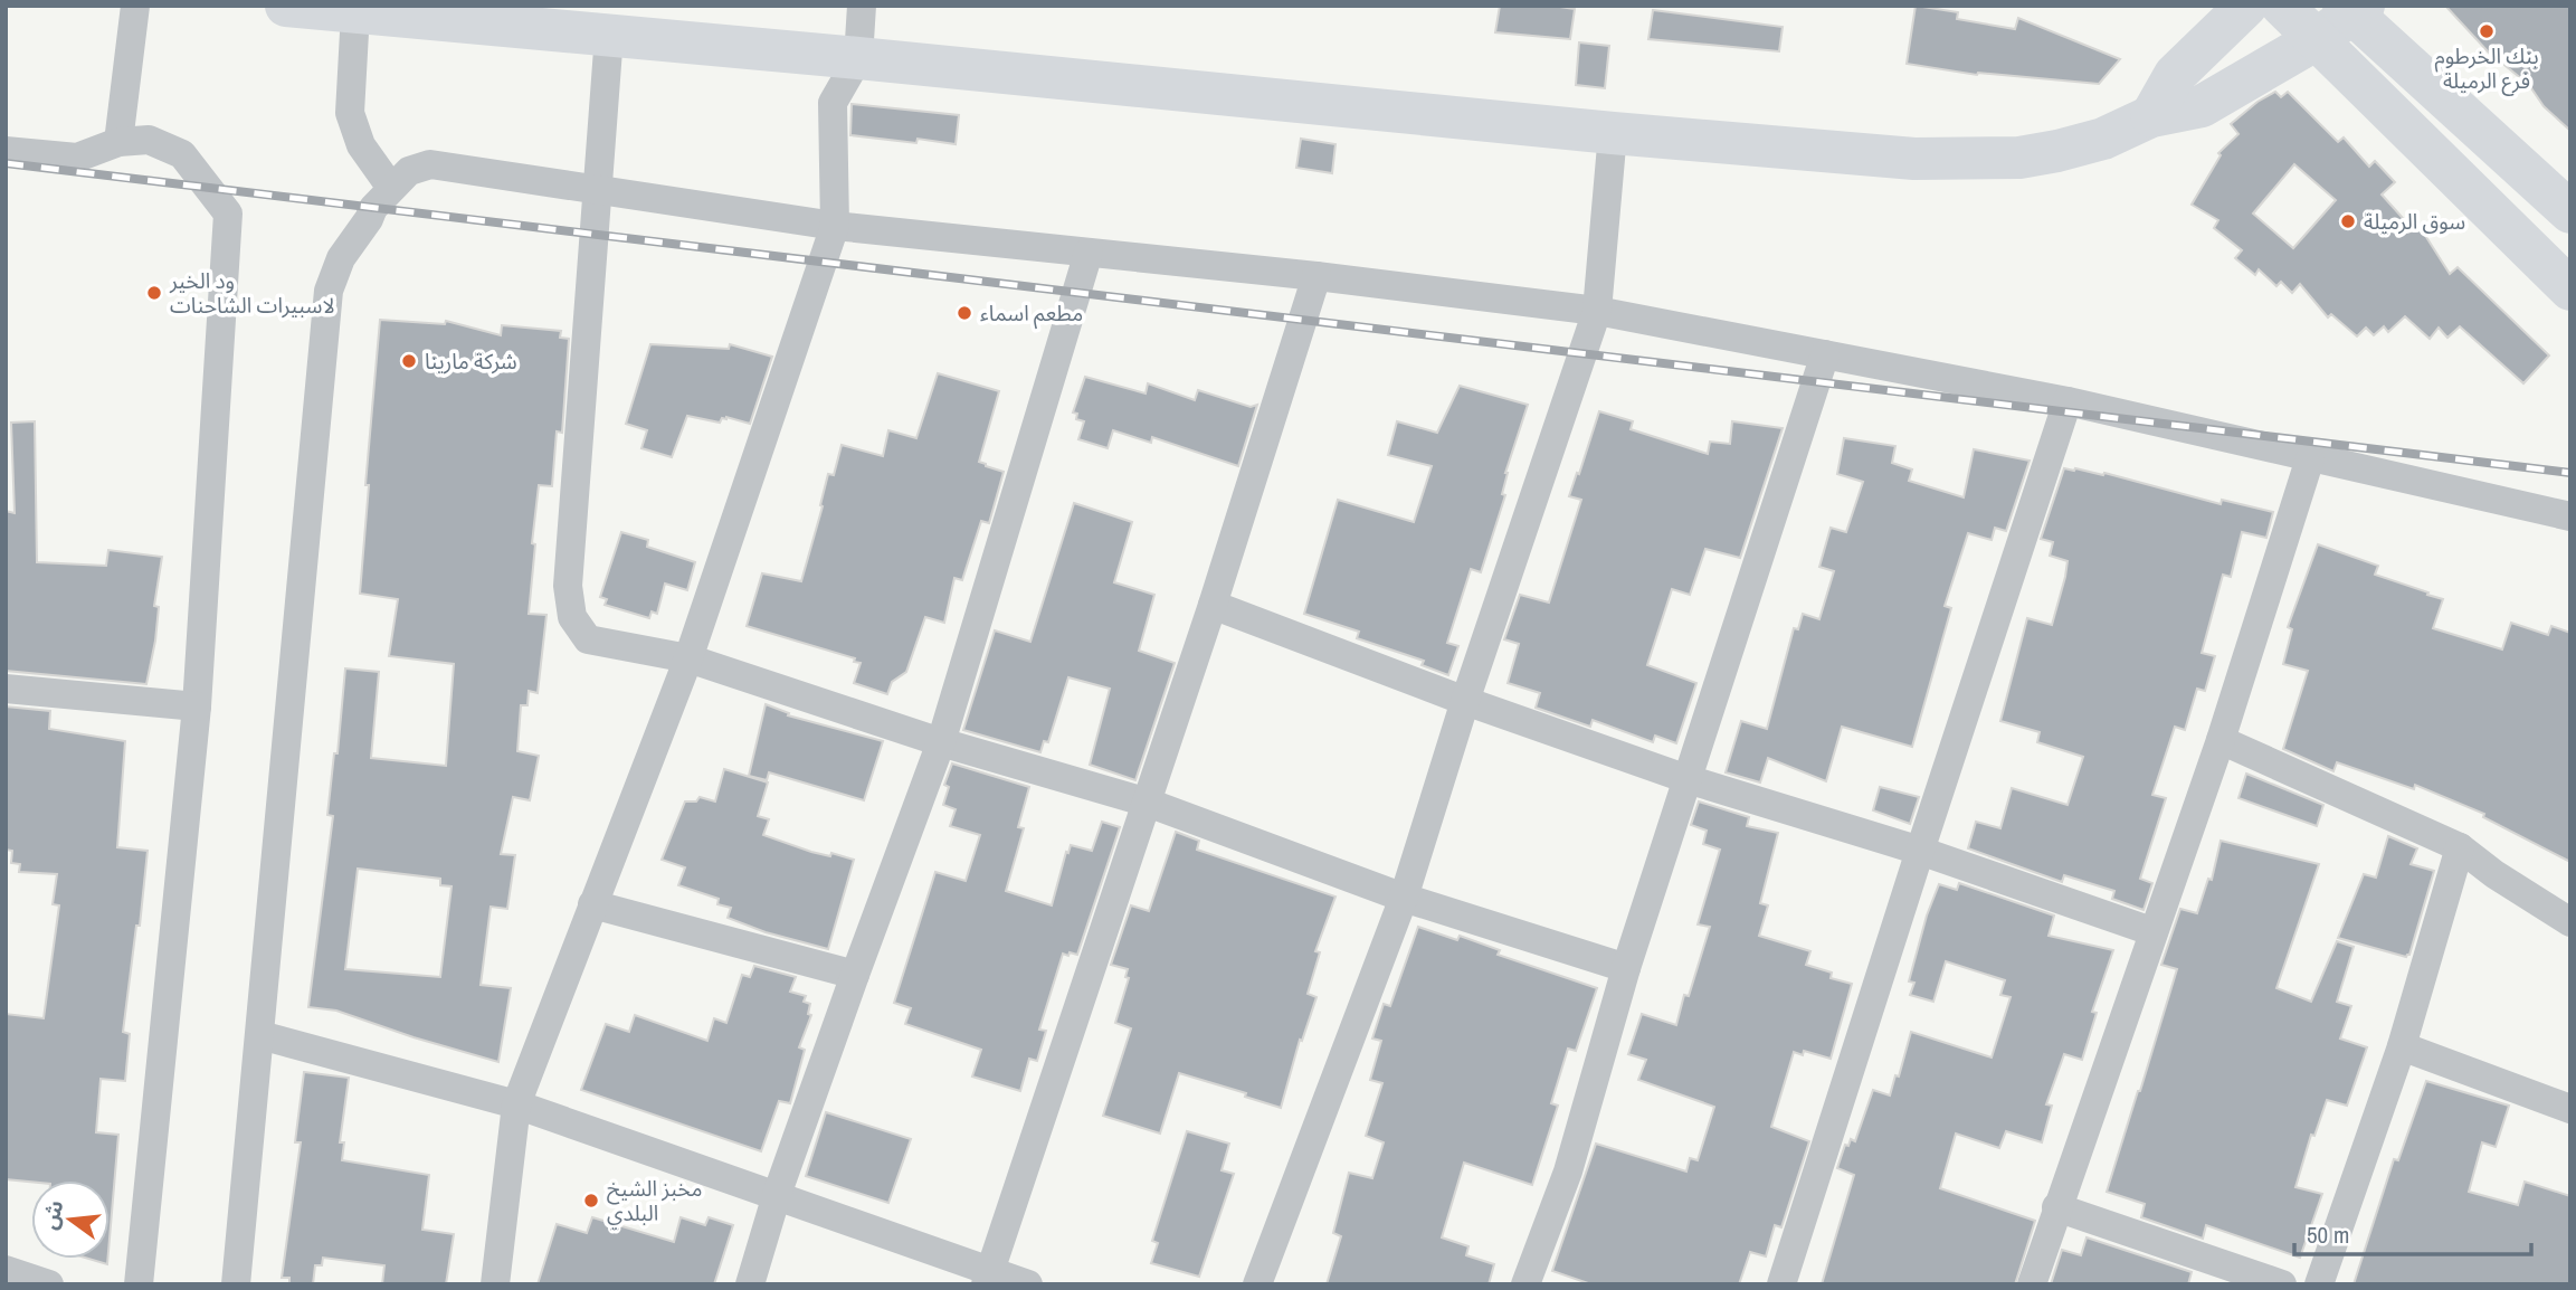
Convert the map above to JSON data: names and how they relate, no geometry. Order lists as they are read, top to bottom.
{
  "places": [
    "بنك الخرطوم فرع الرميلة",
    "سوق الرميلة",
    "ود الخير لاسبيرات الشاحنات",
    "مطعم اسماء",
    "شركة مارينا",
    "مخبز الشيخ البلدي"
  ],
  "scale_bar": "50 m",
  "north": "left"
}
